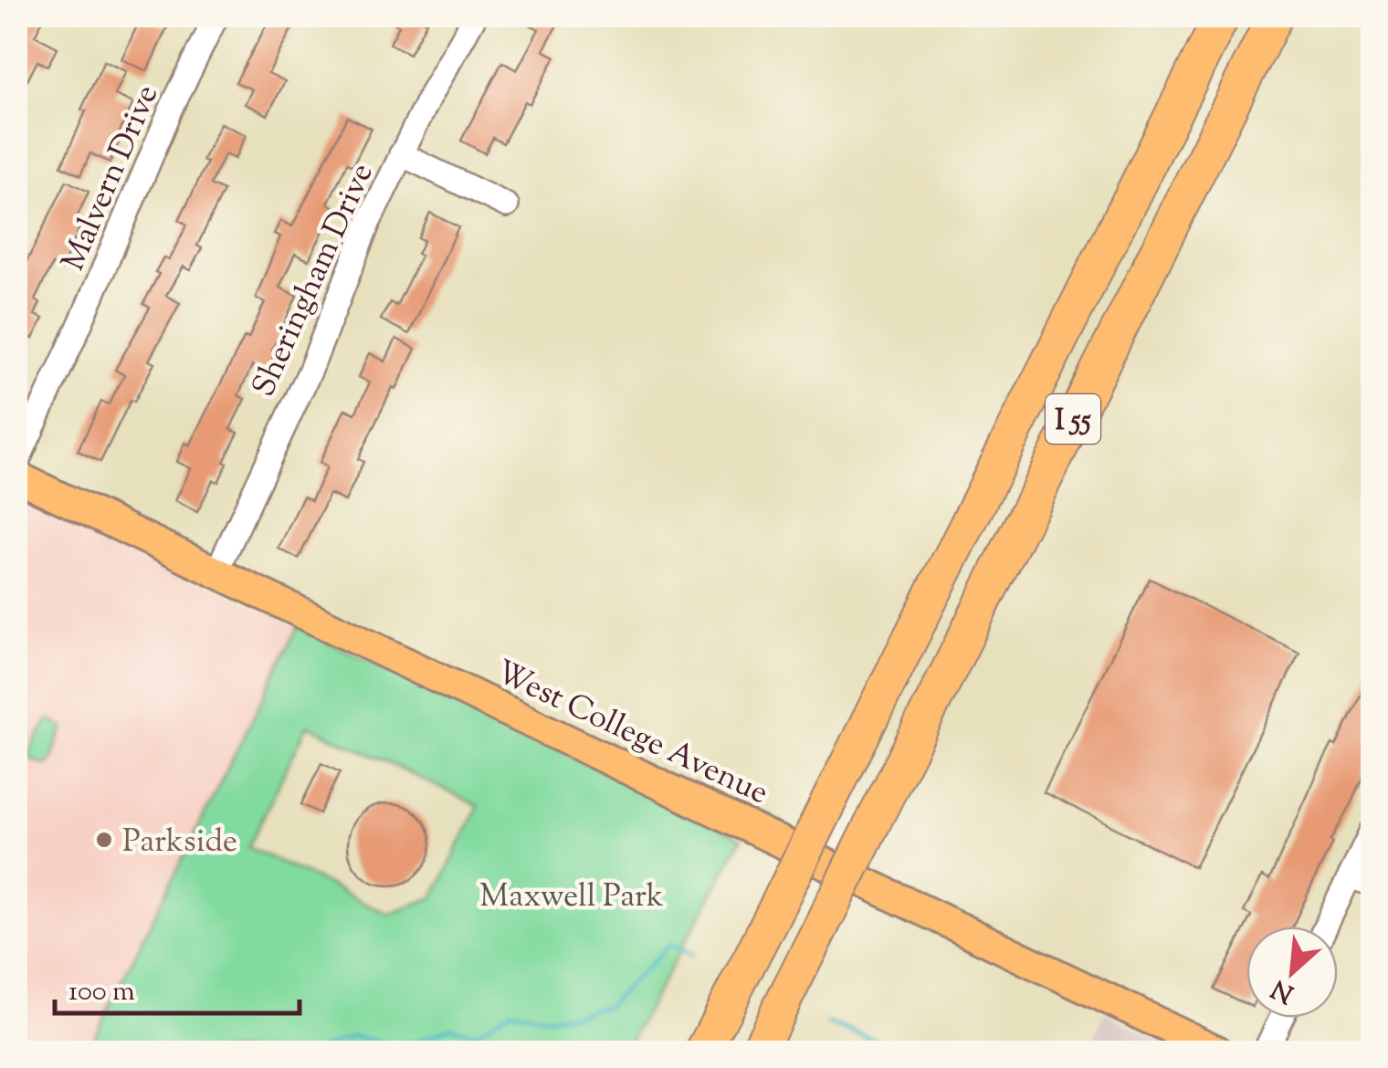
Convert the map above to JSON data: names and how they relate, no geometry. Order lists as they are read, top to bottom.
{
  "streets": {
    "highway": ["I 55"],
    "main road": ["West College Avenue"],
    "street": ["Malvern Drive", "Sheringham Drive"]
  },
  "crossings": [
    ["Sheringham Drive", "West College Avenue"]
  ],
  "parks": ["Maxwell Park"],
  "places": ["Parkside"],
  "scale_bar": "100 m",
  "north": "bottom left"
}
